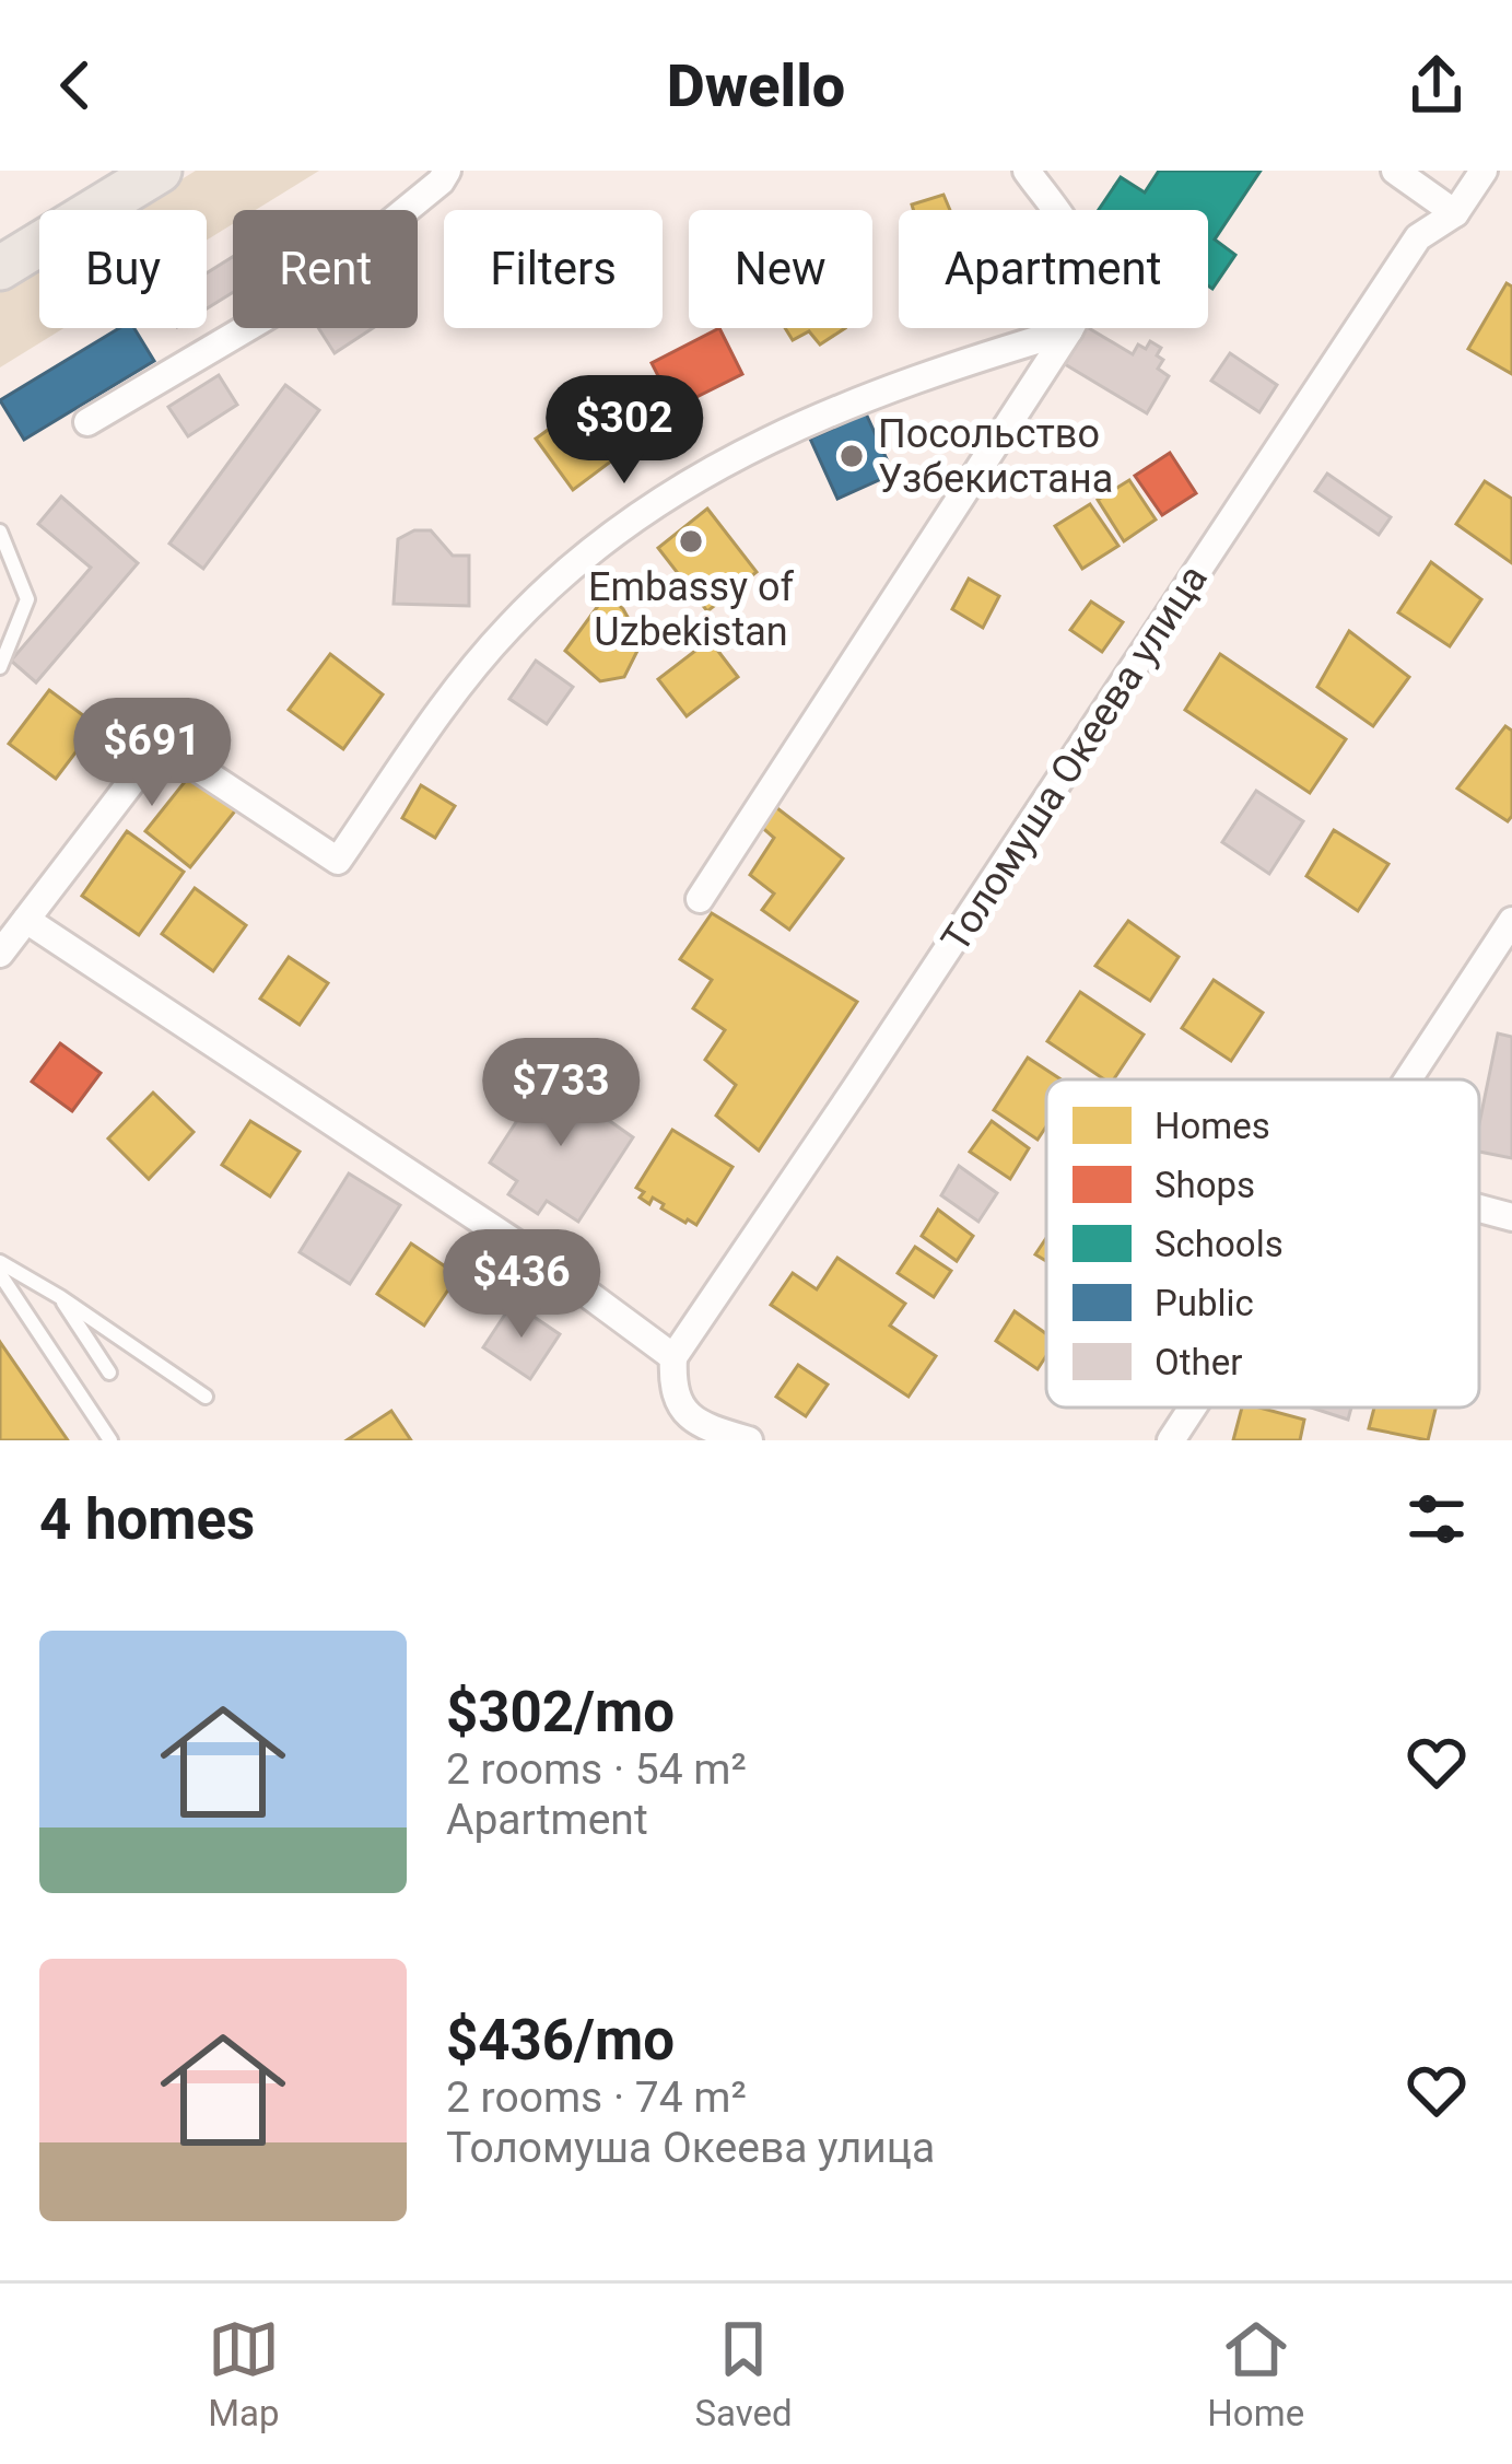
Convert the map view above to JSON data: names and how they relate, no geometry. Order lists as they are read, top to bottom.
{
  "streets": {
    "street": ["Толомуша Океева улица"]
  },
  "places": ["Посольство Узбекистана", "Embassy of Uzbekistan"],
  "legend": [
    "Homes",
    "Shops",
    "Schools",
    "Public",
    "Other"
  ],
  "page": {
    "header": "Dwello",
    "chip": [
      "Buy",
      "Rent",
      "Filters",
      "New",
      "Apartment"
    ],
    "price": [
      "$302",
      "$691",
      "$733",
      "$436"
    ],
    "heading": "4 homes",
    "list": [
      {
        "name": "$302/mo",
        "note": "2 rooms · 54 m² · Apartment"
      },
      {
        "name": "$436/mo",
        "note": "2 rooms · 74 m² · Толомуша Океева улица"
      }
    ],
    "tabs": ["Map", "Saved", "Home"]
  }
}
